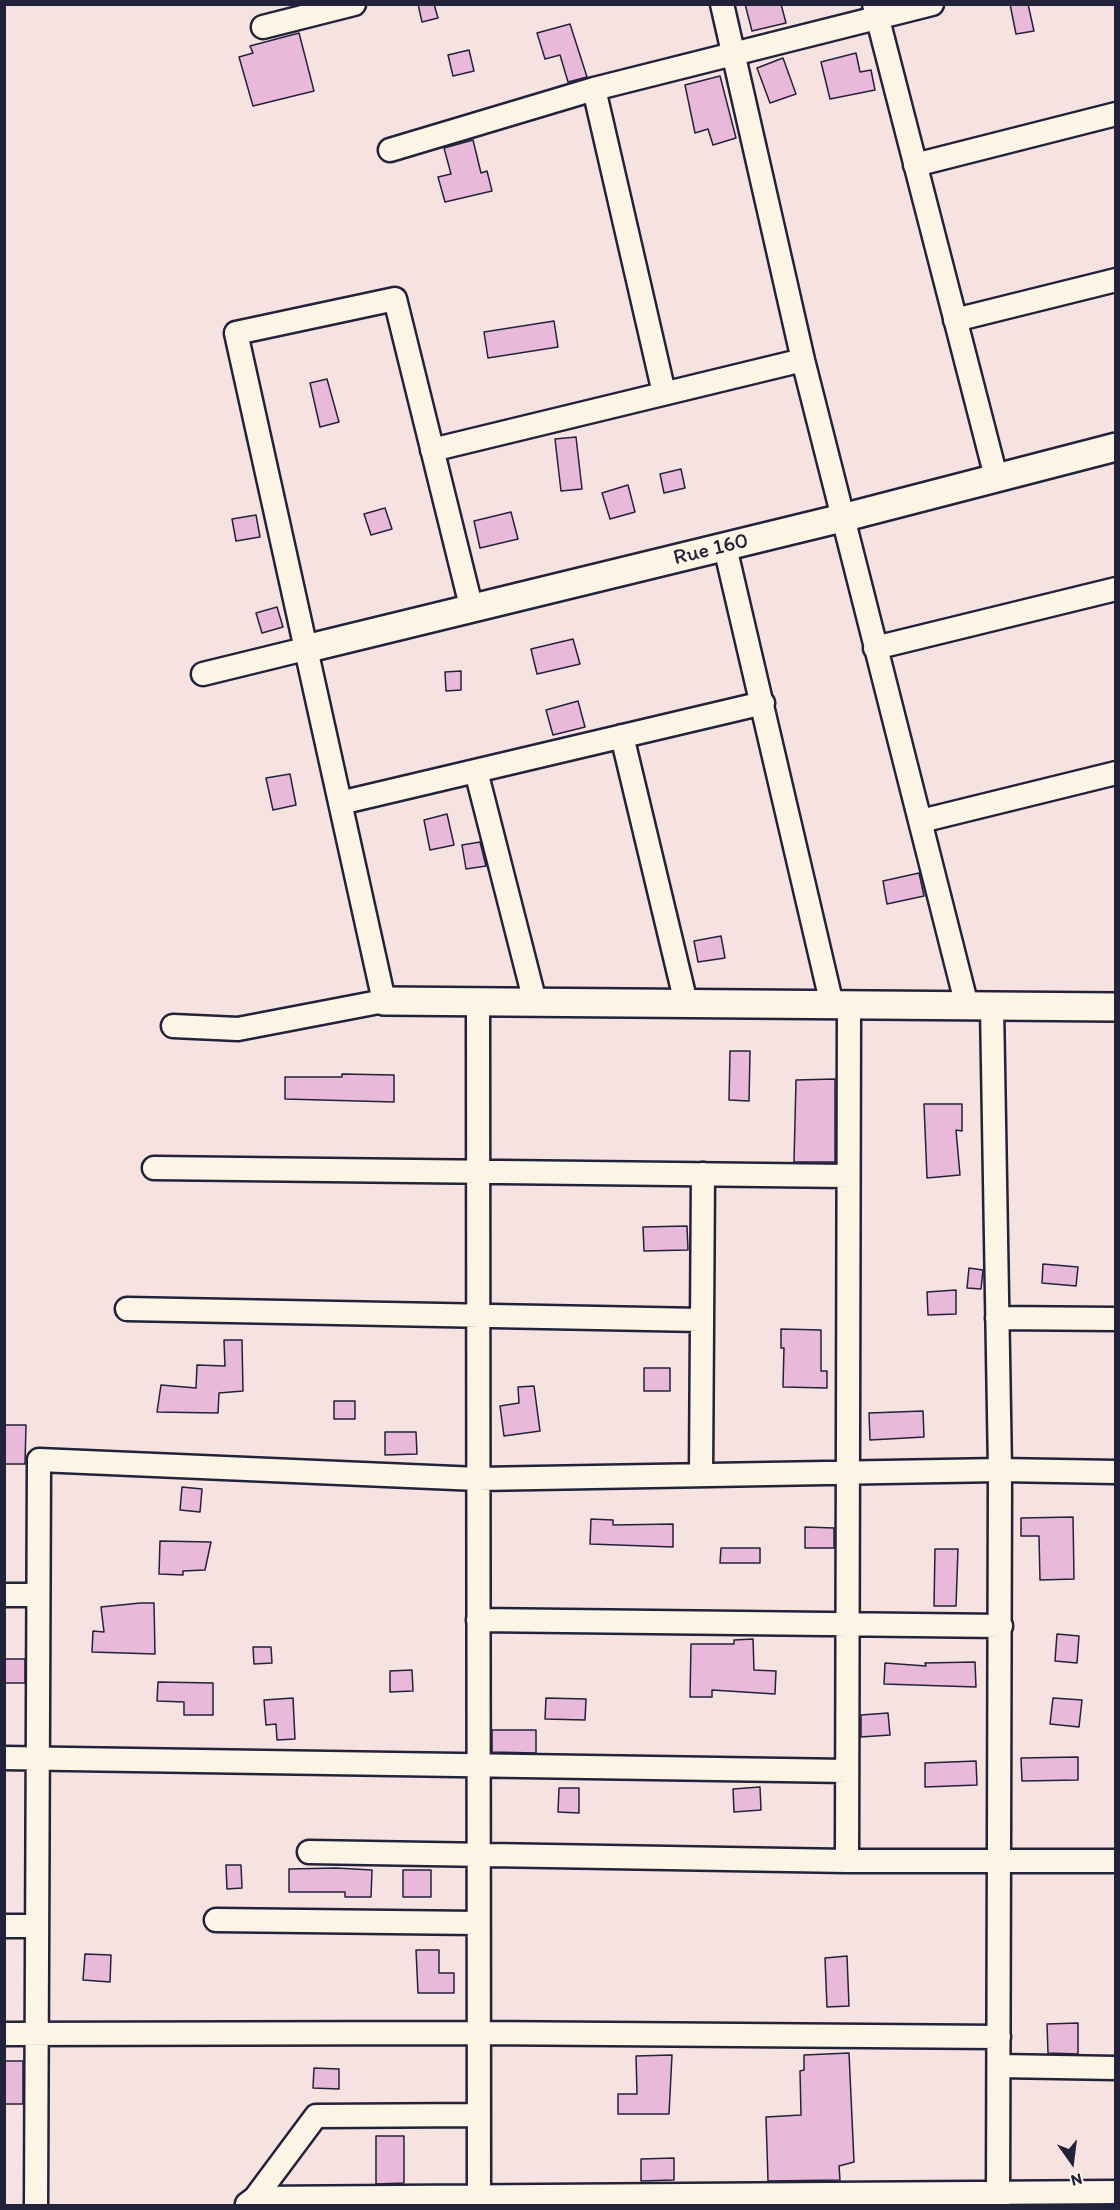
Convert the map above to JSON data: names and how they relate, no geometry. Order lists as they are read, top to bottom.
{
  "streets": {
    "street": ["Rue 160"]
  },
  "north": "bottom"
}
